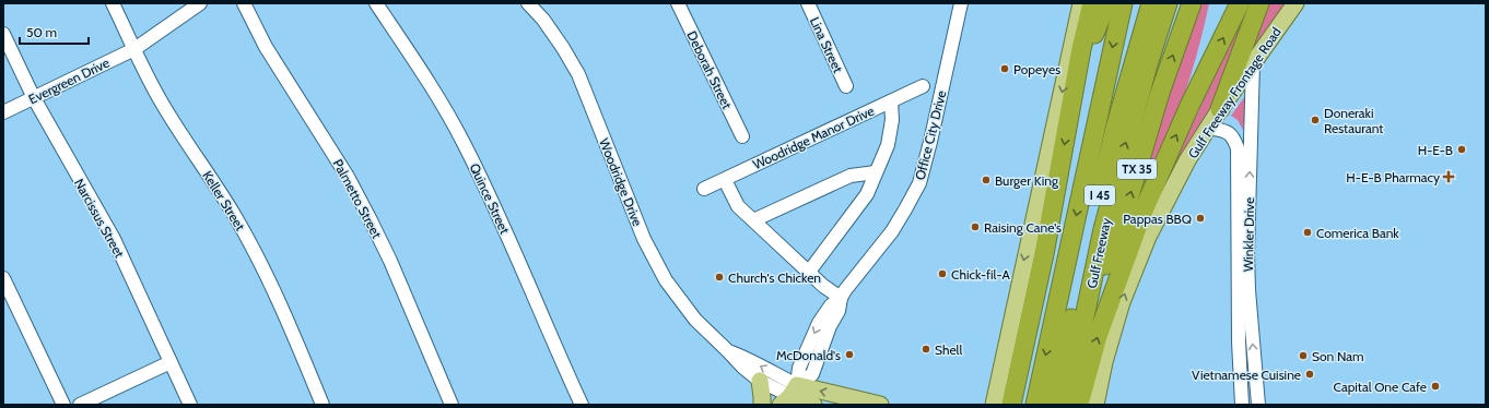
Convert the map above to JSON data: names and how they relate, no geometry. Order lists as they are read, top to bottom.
{
  "streets": {
    "highway": ["TX 35", "I 45", "Gulf Freeway"],
    "main road": ["Gulf Freeway Frontage Road", "Woodridge Drive"],
    "street": [
      "Lina Street",
      "Deborah Street",
      "Evergreen Drive",
      "Office City Drive",
      "Woodridge Manor Drive",
      "Palmetto Street",
      "Quince Street",
      "Keller Street",
      "Narcissus Street",
      "Winkler Drive"
    ]
  },
  "crossings": [
    ["Evergreen Drive", "Keller Street"],
    ["Evergreen Drive", "Narcissus Street"],
    ["Gulf Freeway Frontage Road", "TX 35"],
    ["Gulf Freeway Frontage Road", "Winkler Drive"],
    ["Gulf Freeway Frontage Road", "Gulf Freeway"],
    ["Office City Drive", "Woodridge Drive"],
    ["TX 35", "Gulf Freeway"]
  ],
  "places": {
    "other": [
      "Popeyes",
      "Doneraki Restaurant",
      "H-E-B",
      "Burger King",
      "Pappas BBQ",
      "Raising Cane's",
      "Comerica Bank",
      "Chick-fil-A",
      "Church's Chicken",
      "Shell",
      "McDonald's",
      "Son Nam",
      "Vietnamese Cuisine",
      "Capital One Cafe"
    ],
    "health": ["H-E-B Pharmacy"]
  },
  "scale_bar": "50 m"
}
